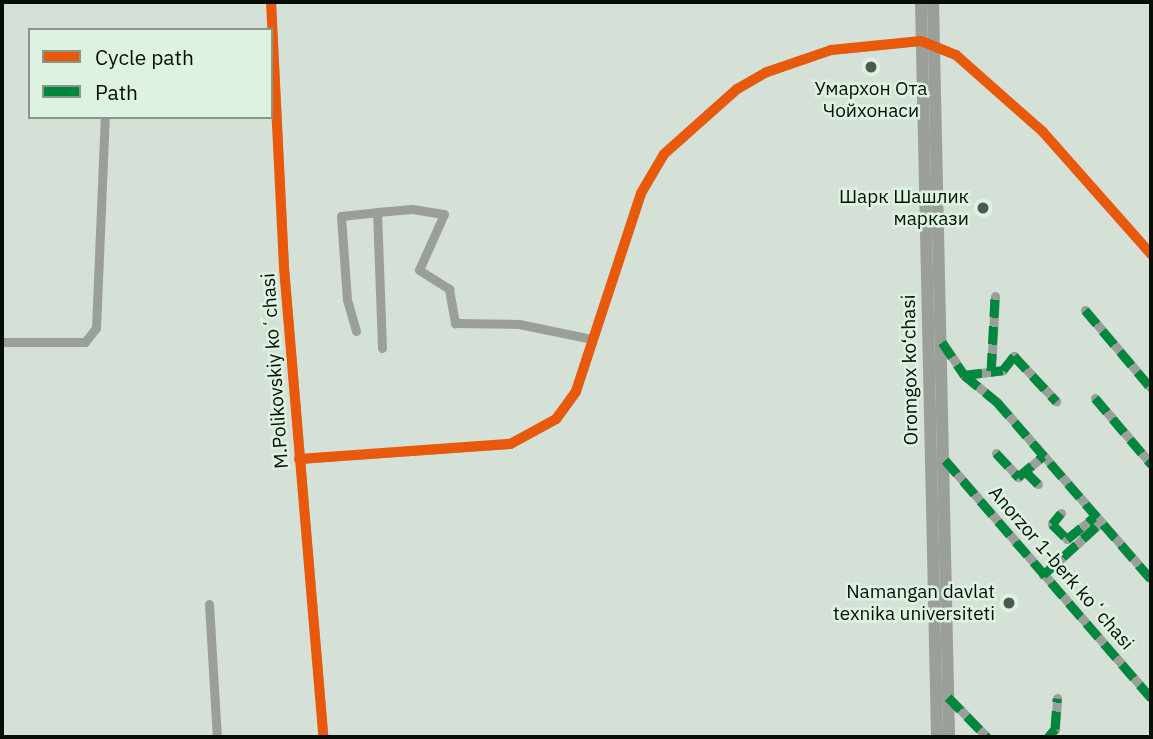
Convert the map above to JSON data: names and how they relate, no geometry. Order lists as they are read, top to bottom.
{
  "streets": {
    "main road": ["Oromgox ko‘chasi"],
    "street": ["M.Polikovskiy koʻchasi", "Anorzor 1-berk koʻchasi"]
  },
  "crossings": [
    ["Oromgox ko‘chasi", "Anorzor 1-berk koʻchasi"]
  ],
  "places": ["Умархон Ота Чойхонаси", "Шарк Шашлик маркази", "Namangan davlat texnika universiteti"],
  "legend": ["Cycle path", "Path"]
}
